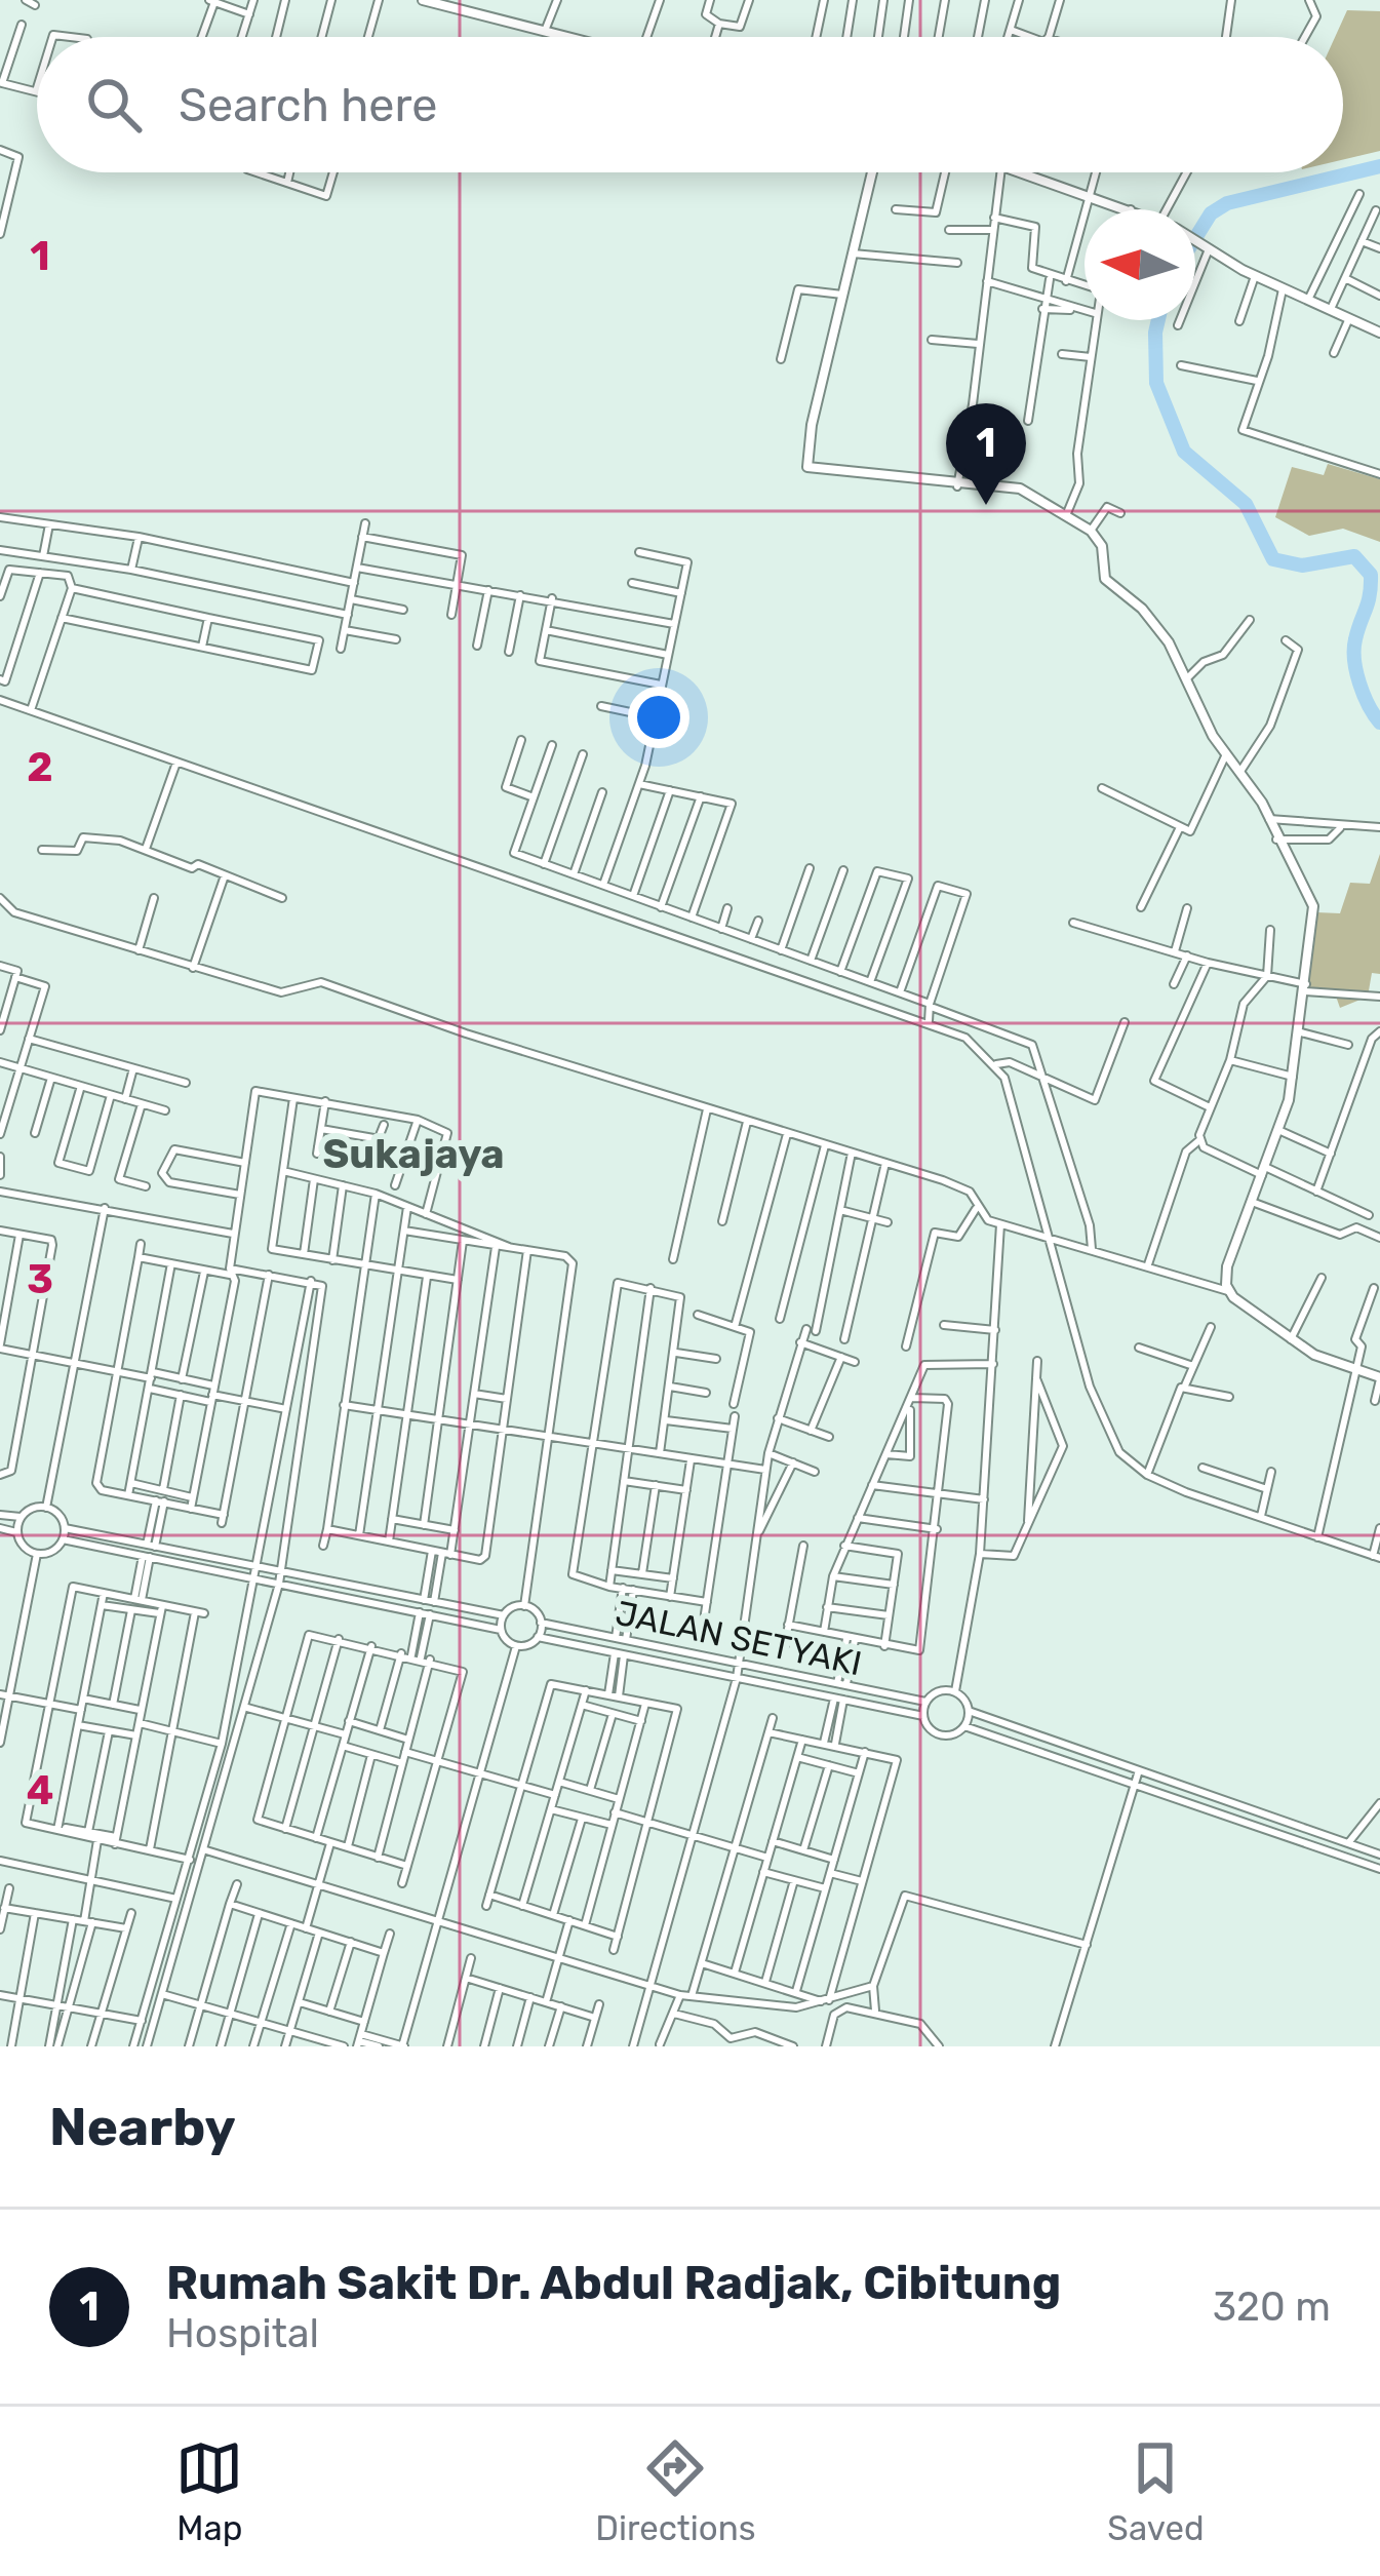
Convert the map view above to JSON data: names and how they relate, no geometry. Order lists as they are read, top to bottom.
{
  "streets": {
    "street": ["JALAN SETYAKI"]
  },
  "districts": ["Sukajaya"],
  "north": "left",
  "page": {
    "search": "Search here",
    "pins": "1",
    "heading": "Nearby",
    "list": [
      {
        "mark": "1",
        "name": "Rumah Sakit Dr. Abdul Radjak, Cibitung",
        "note": "Hospital",
        "value": "320 m"
      }
    ],
    "nav": ["Map", "Directions", "Saved"]
  },
  "grid": {
    "rows": [
      "1",
      "2",
      "3",
      "4"
    ]
  }
}
